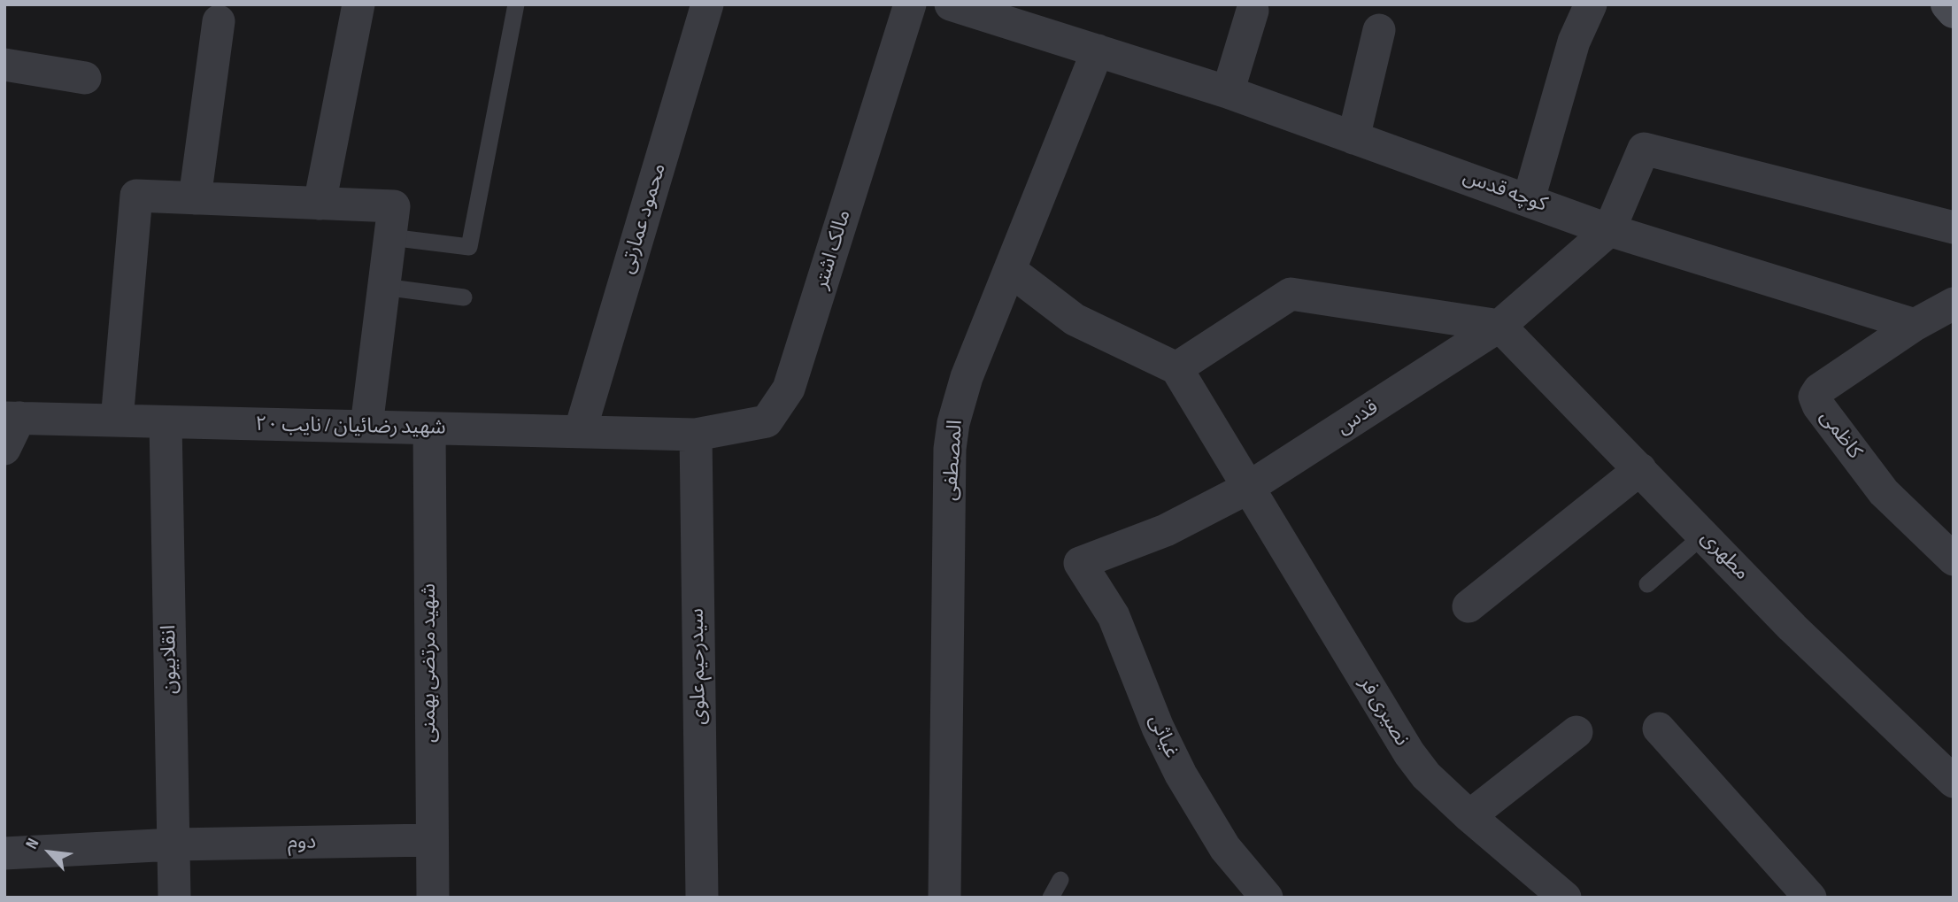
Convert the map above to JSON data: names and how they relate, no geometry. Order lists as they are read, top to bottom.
{
  "streets": {
    "street": [
      "کوچه قدس",
      "محمود عمارتی",
      "مالک اشتر",
      "قدس",
      "شهید رضائیان / نایب ۲۰",
      "کاظمی",
      "المصطفی",
      "مطهری",
      "انقلابیون",
      "شهید مرتضی بهمنی",
      "سیدرحیم علوی",
      "نصیری فر",
      "غیاثی",
      "دوم"
    ]
  },
  "crossings": [
    ["کوچه قدس", "قدس"],
    ["کوچه قدس", "کاظمی"],
    ["کوچه قدس", "المصطفی"],
    ["محمود عمارتی", "شهید رضائیان / نایب ۲۰"],
    ["مالک اشتر", "شهید رضائیان / نایب ۲۰"],
    ["مالک اشتر", "سیدرحیم علوی"],
    ["قدس", "مطهری"],
    ["قدس", "نصیری فر"],
    ["قدس", "غیاثی"],
    ["شهید رضائیان / نایب ۲۰", "انقلابیون"],
    ["شهید رضائیان / نایب ۲۰", "شهید مرتضی بهمنی"],
    ["شهید رضائیان / نایب ۲۰", "سیدرحیم علوی"],
    ["انقلابیون", "دوم"],
    ["شهید مرتضی بهمنی", "دوم"]
  ],
  "north": "top left"
}
